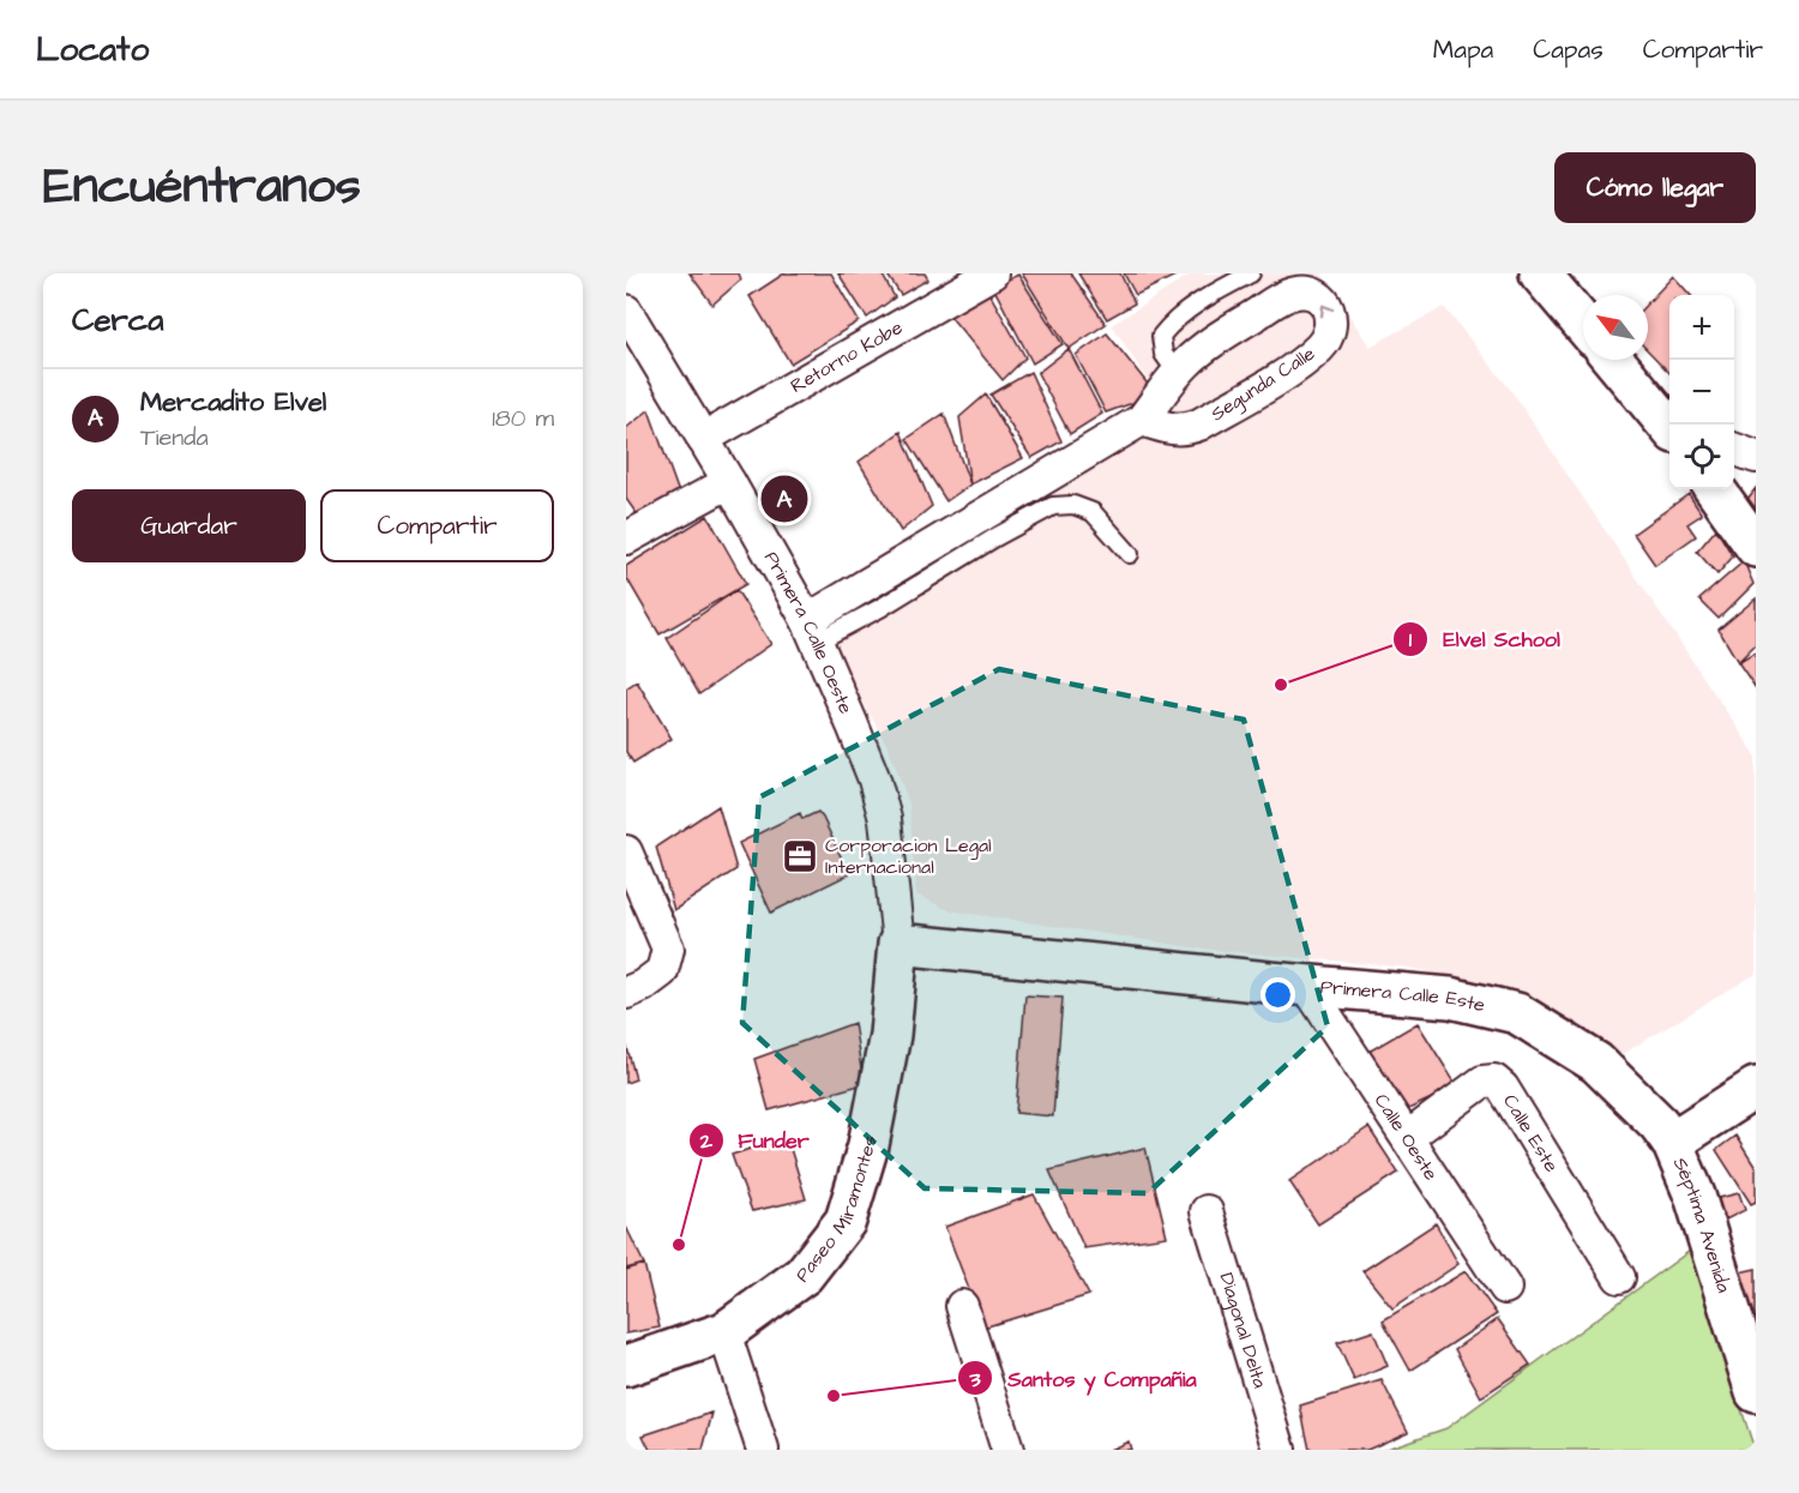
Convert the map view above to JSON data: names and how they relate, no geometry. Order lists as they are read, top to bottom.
{
  "streets": {
    "street": [
      "Retorno Kobe",
      "Segunda Calle",
      "Primera Calle Oeste",
      "Primera Calle Este",
      "Calle Este",
      "Calle Oeste",
      "Paseo Miramontes",
      "Séptima Avenida",
      "Diagonal Delta"
    ]
  },
  "crossings": [
    ["Retorno Kobe", "Primera Calle Oeste"],
    ["Segunda Calle", "Primera Calle Oeste"],
    ["Primera Calle Oeste", "Primera Calle Este"],
    ["Primera Calle Oeste", "Paseo Miramontes"],
    ["Primera Calle Este", "Calle Oeste"],
    ["Primera Calle Este", "Paseo Miramontes"],
    ["Primera Calle Este", "Séptima Avenida"],
    ["Calle Este", "Calle Oeste"]
  ],
  "places": {
    "other": ["Elvel School", "Funder", "Santos y Compañia"],
    "office": ["Corporacion Legal Internacional"]
  },
  "north": "top left",
  "page": {
    "header": "Locato",
    "nav": ["Mapa", "Capas", "Compartir"],
    "title": "Encuéntranos",
    "buttons": [
      "Cómo llegar",
      ["Guardar", "Compartir"]
    ],
    "heading": "Cerca",
    "map_buttons": ["+", "−"],
    "list": [
      {
        "mark": "A",
        "name": "Mercadito Elvel",
        "note": "Tienda",
        "value": "180 m"
      }
    ],
    "pins": "A"
  }
}
